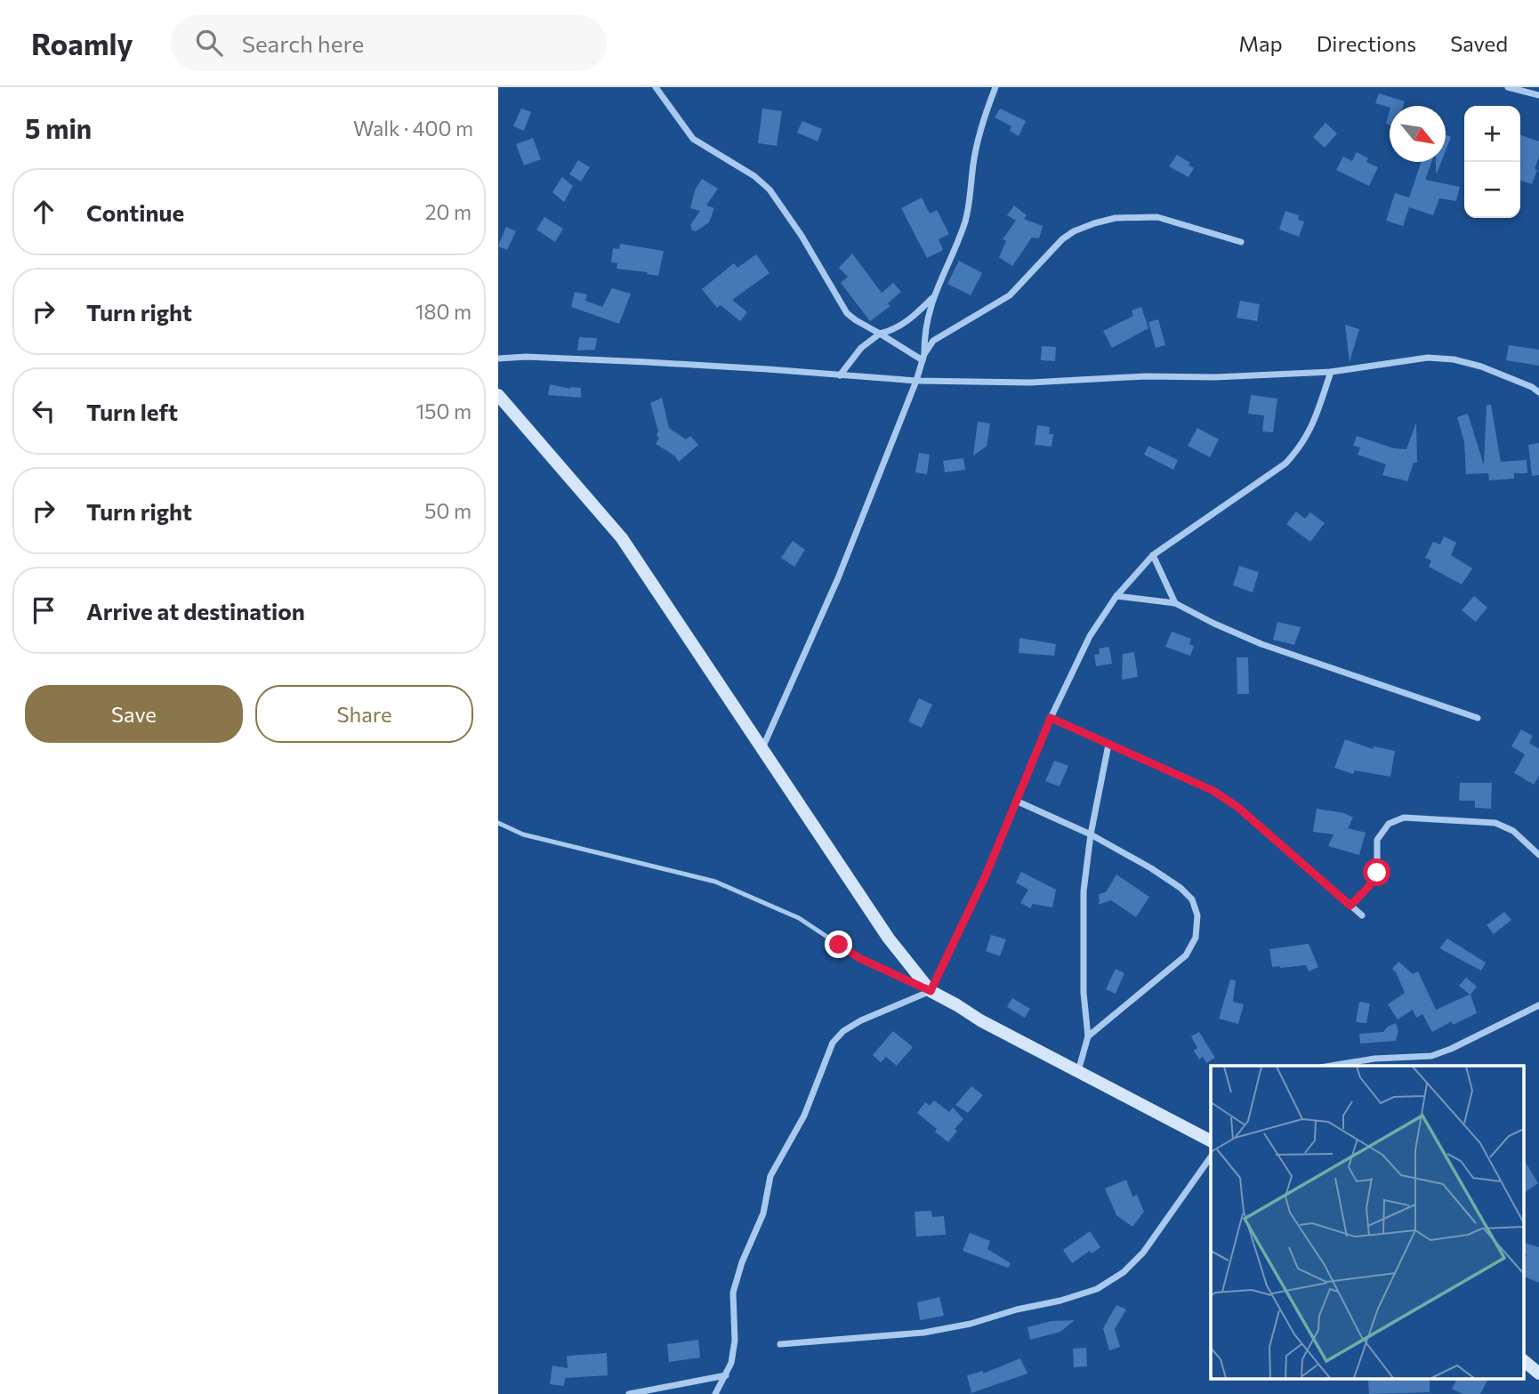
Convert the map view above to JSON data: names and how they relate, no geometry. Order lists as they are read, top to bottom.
{
  "north": "bottom right",
  "page": {
    "header": "Roamly",
    "search": "Search here",
    "nav": ["Map", "Directions", "Saved"],
    "heading": ["5 min", "Walk · 400 m"],
    "map_buttons": ["+", "−"],
    "list": [
      ["Continue", "20 m"],
      ["Turn right", "180 m"],
      ["Turn left", "150 m"],
      ["Turn right", "50 m"],
      "Arrive at destination"
    ],
    "buttons": ["Save", "Share"]
  }
}
